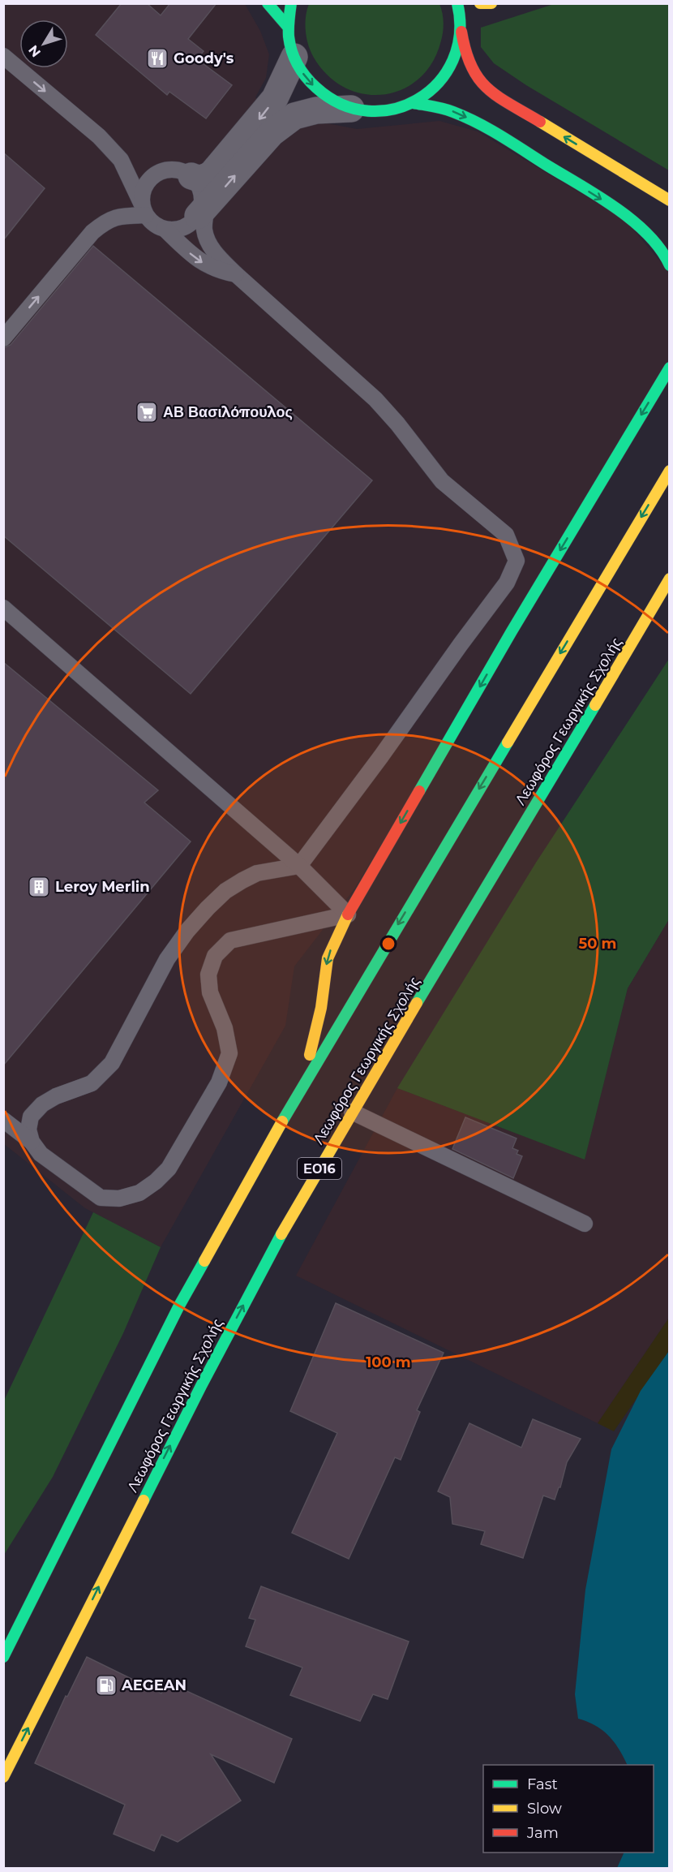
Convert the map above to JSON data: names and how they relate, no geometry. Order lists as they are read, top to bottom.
{
  "streets": {
    "main road": ["Λεωφόρος Γεωργικής Σχολής", "ΕΟ16"]
  },
  "places": {
    "restaurant": ["Goody's"],
    "supermarket": ["ΑΒ Βασιλόπουλος"],
    "building": ["Leroy Merlin"],
    "fuel station": ["AEGEAN"]
  },
  "legend": ["Fast", "Slow", "Jam"],
  "north": "bottom left",
  "rings": ["50 m", "100 m"]
}
